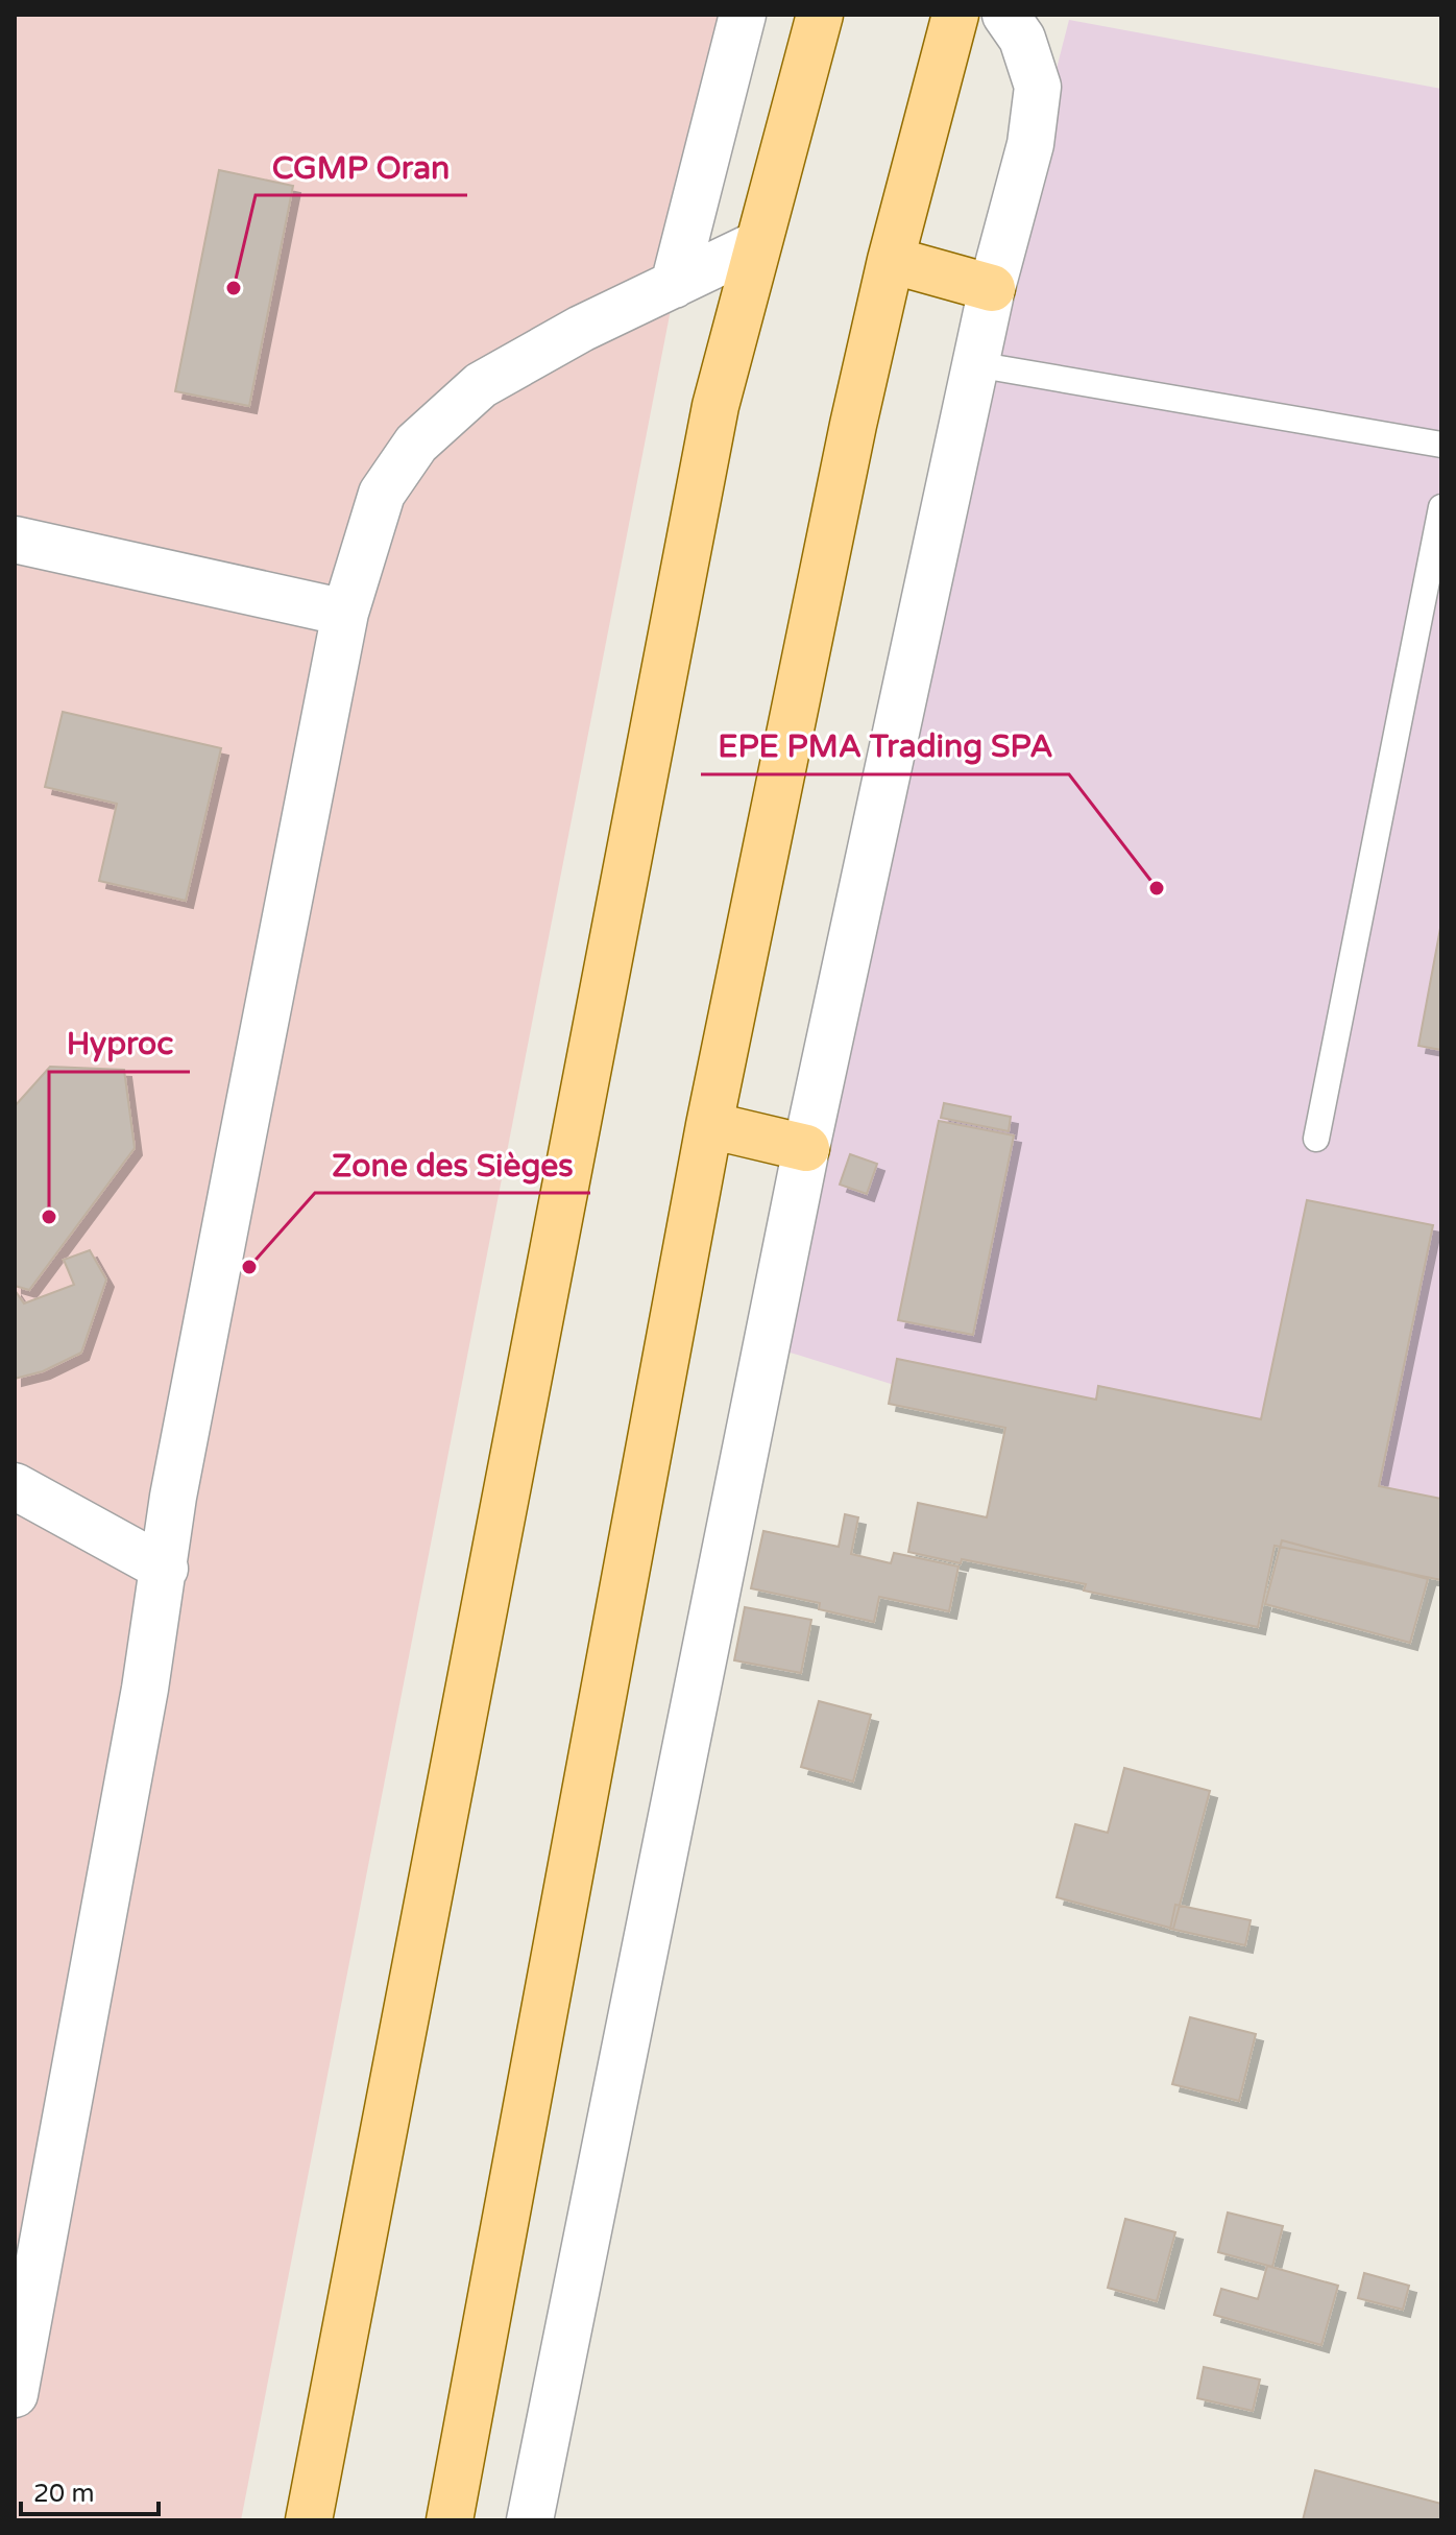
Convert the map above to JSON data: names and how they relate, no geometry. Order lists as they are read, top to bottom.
{
  "places": [
    "CGMP Oran",
    "EPE PMA Trading SPA",
    "Hyproc",
    "Zone des Sièges"
  ],
  "scale_bar": "20 m"
}
